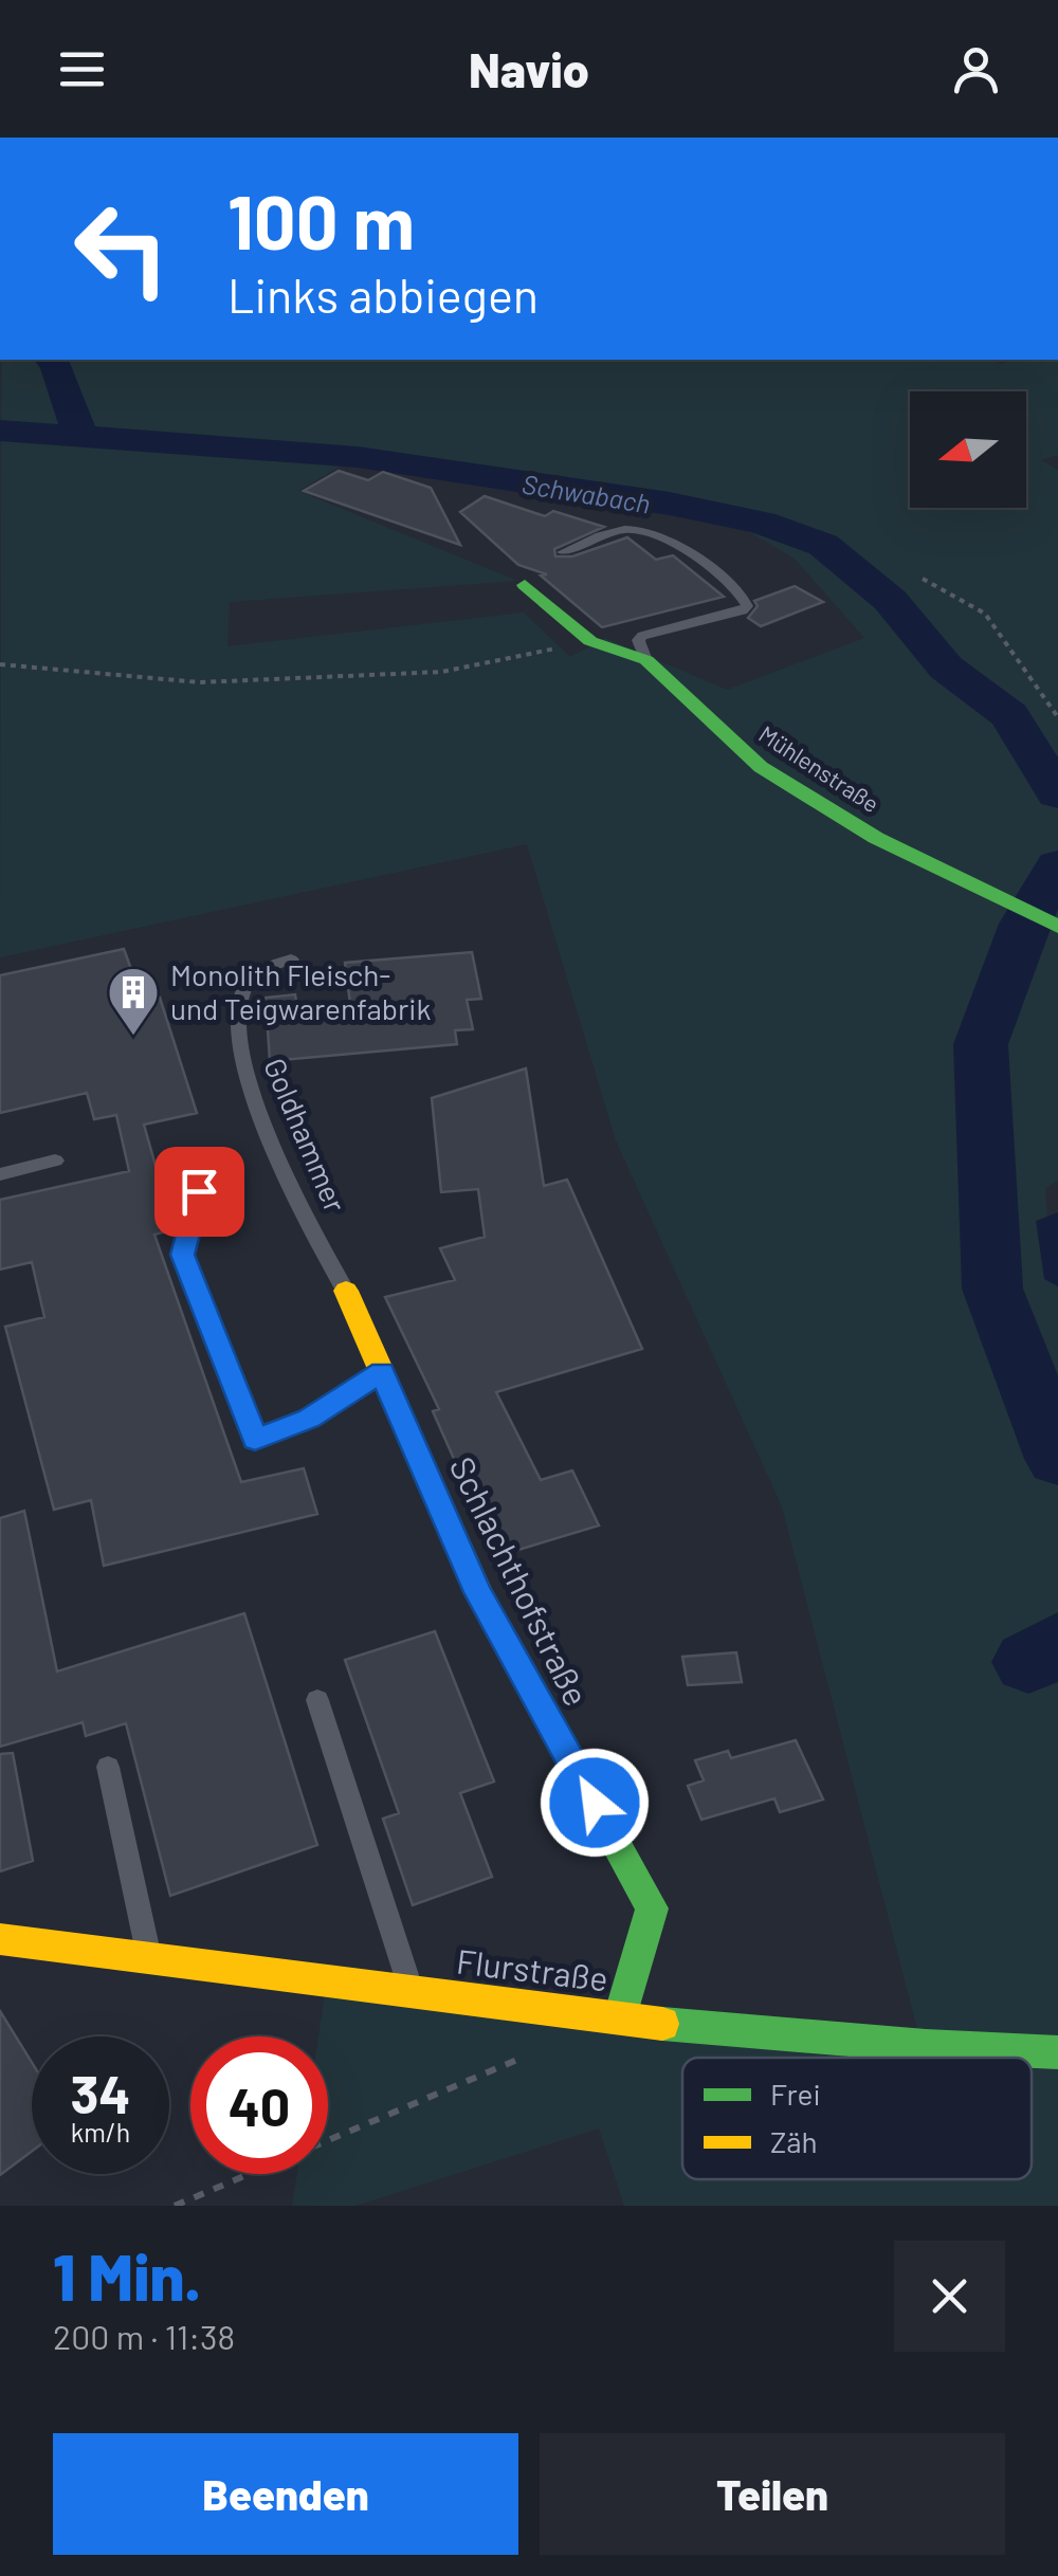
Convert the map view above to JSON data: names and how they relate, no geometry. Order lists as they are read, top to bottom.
{
  "streets": {
    "main road": ["Mühlenstraße", "Schlachthofstraße", "Flurstraße"],
    "lane": ["Goldhammer"]
  },
  "crossings": [
    ["Goldhammer", "Schlachthofstraße"],
    ["Schlachthofstraße", "Flurstraße"]
  ],
  "water": ["Schwabach"],
  "places": {
    "building": ["Monolith Fleisch- und Teigwarenfabrik"]
  },
  "legend": ["Frei", "Zäh"],
  "north": "left",
  "page": {
    "header": "Navio",
    "turn": ["100 m", "Links abbiegen"],
    "speed": "34 km/h",
    "limit": "40",
    "heading": ["1 Min.", "200 m · 11:38"],
    "buttons": ["Beenden", "Teilen"]
  }
}
